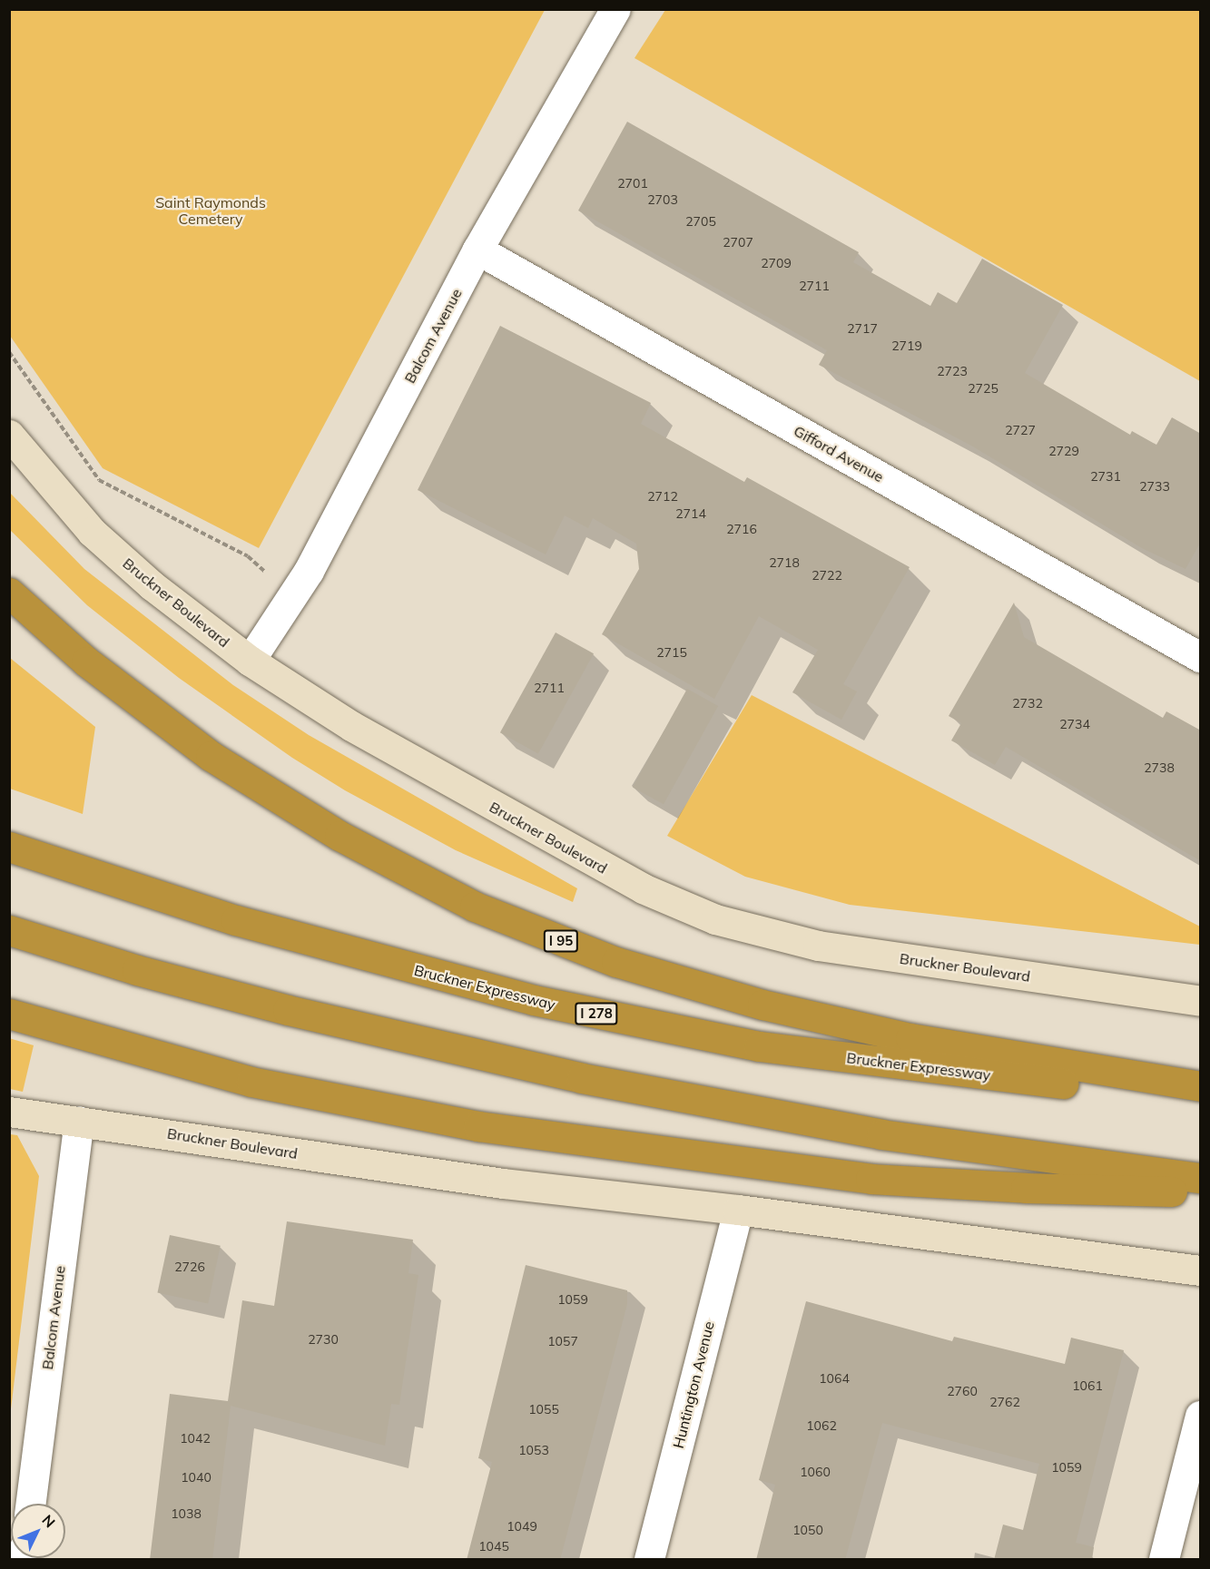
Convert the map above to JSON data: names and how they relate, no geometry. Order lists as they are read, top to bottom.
{
  "streets": {
    "highway": ["I 95", "Bruckner Expressway", "I 278"],
    "main road": ["Bruckner Boulevard"],
    "street": ["Balcom Avenue", "Gifford Avenue", "Huntington Avenue"]
  },
  "crossings": [
    ["Balcom Avenue", "Gifford Avenue"],
    ["Balcom Avenue", "Bruckner Boulevard"],
    ["Bruckner Boulevard", "Huntington Avenue"]
  ],
  "parks": ["Saint Raymonds Cemetery"],
  "house_numbers": [
    "2701",
    "2703",
    "2705",
    "2707",
    "2709",
    "2711",
    "2717",
    "2719",
    "2723",
    "2725",
    "2727",
    "2729",
    "2731",
    "2733",
    "2712",
    "2714",
    "2716",
    "2718",
    "2722",
    "2715",
    "2711",
    "2732",
    "2734",
    "2738",
    "2726",
    "1059",
    "2730",
    "1057",
    "1064",
    "1061",
    "2760",
    "2762",
    "1055",
    "1062",
    "1042",
    "1053",
    "1059",
    "1060",
    "1040",
    "1038",
    "1049",
    "1050",
    "1045"
  ],
  "north": "top right"
}
